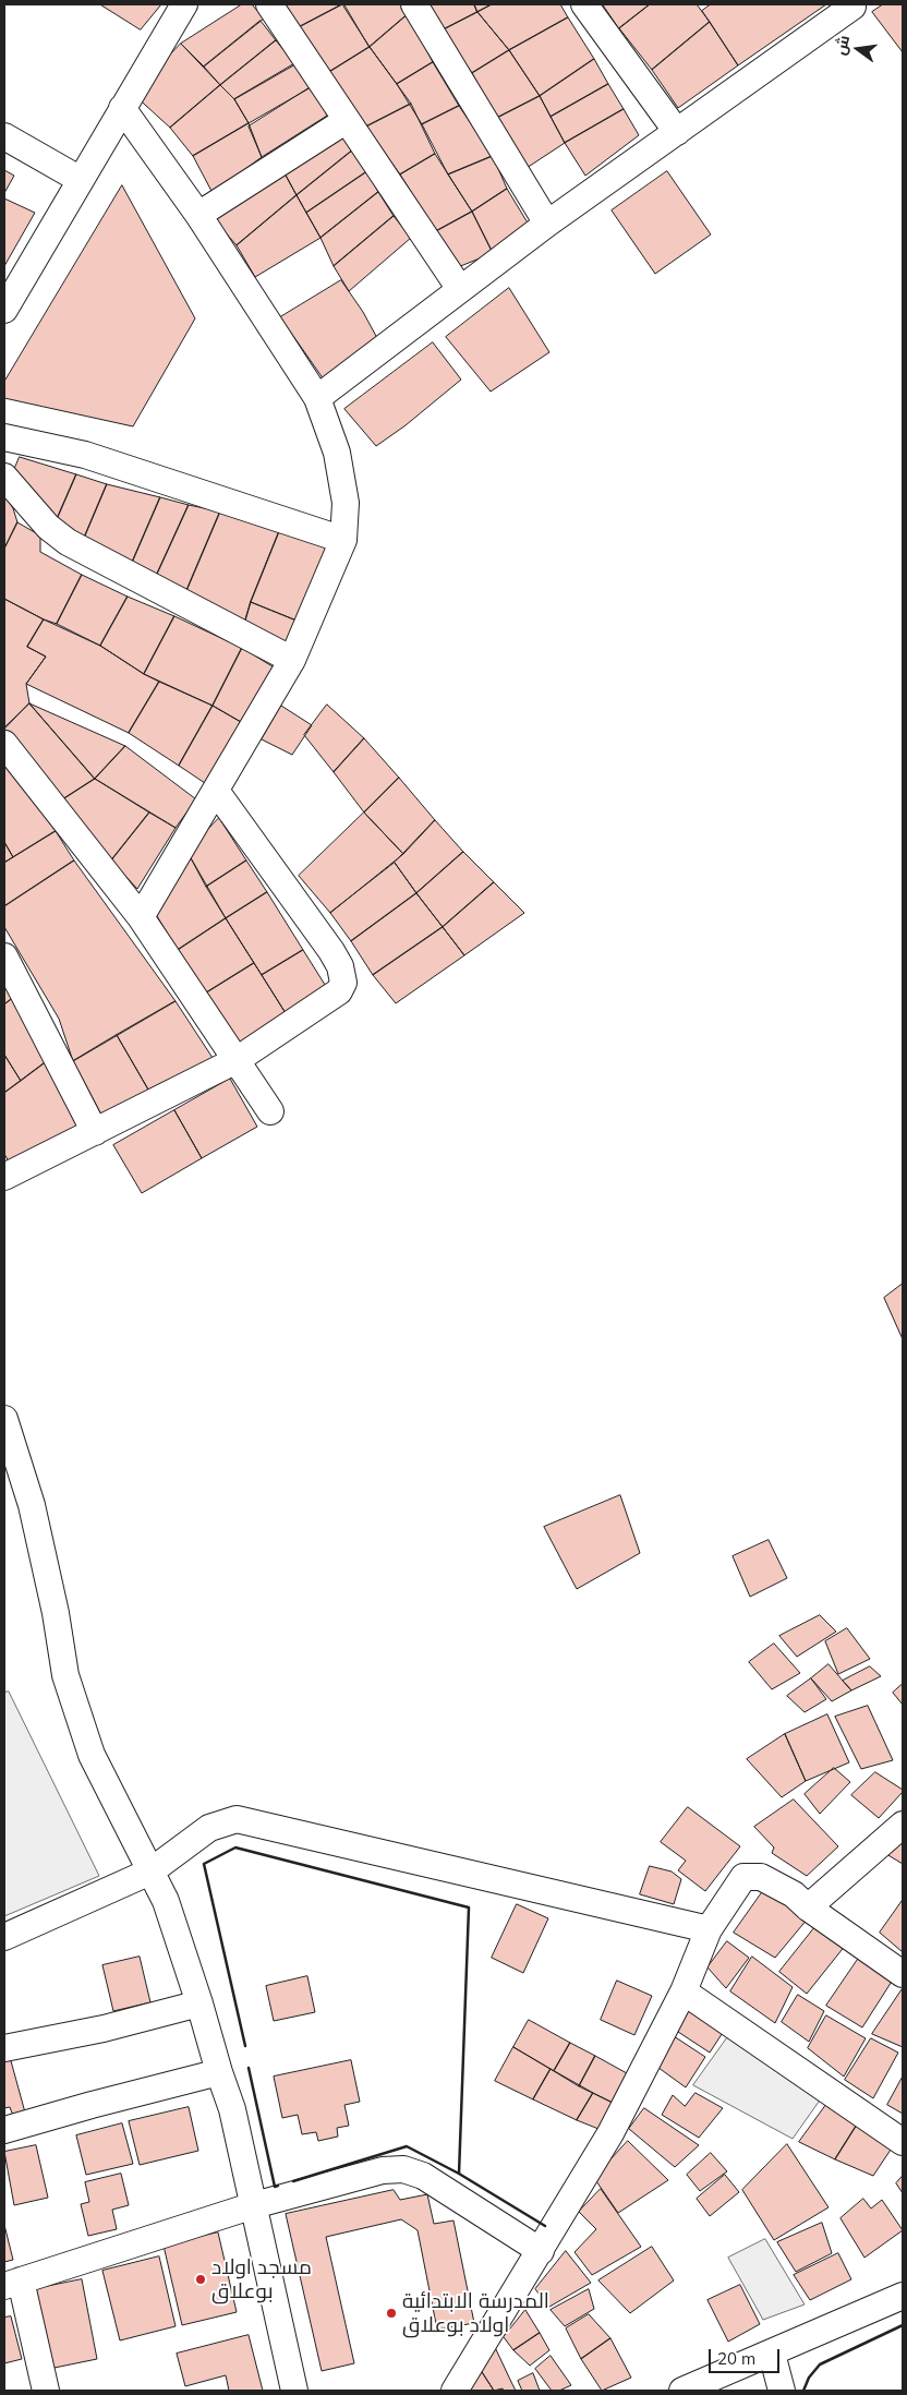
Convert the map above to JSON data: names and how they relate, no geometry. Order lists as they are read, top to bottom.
{
  "places": ["مسجد اولاد بوعلاق", "المدرسة الابتدائية اولاد بوعلاق"],
  "scale_bar": "20 m",
  "north": "left"
}
